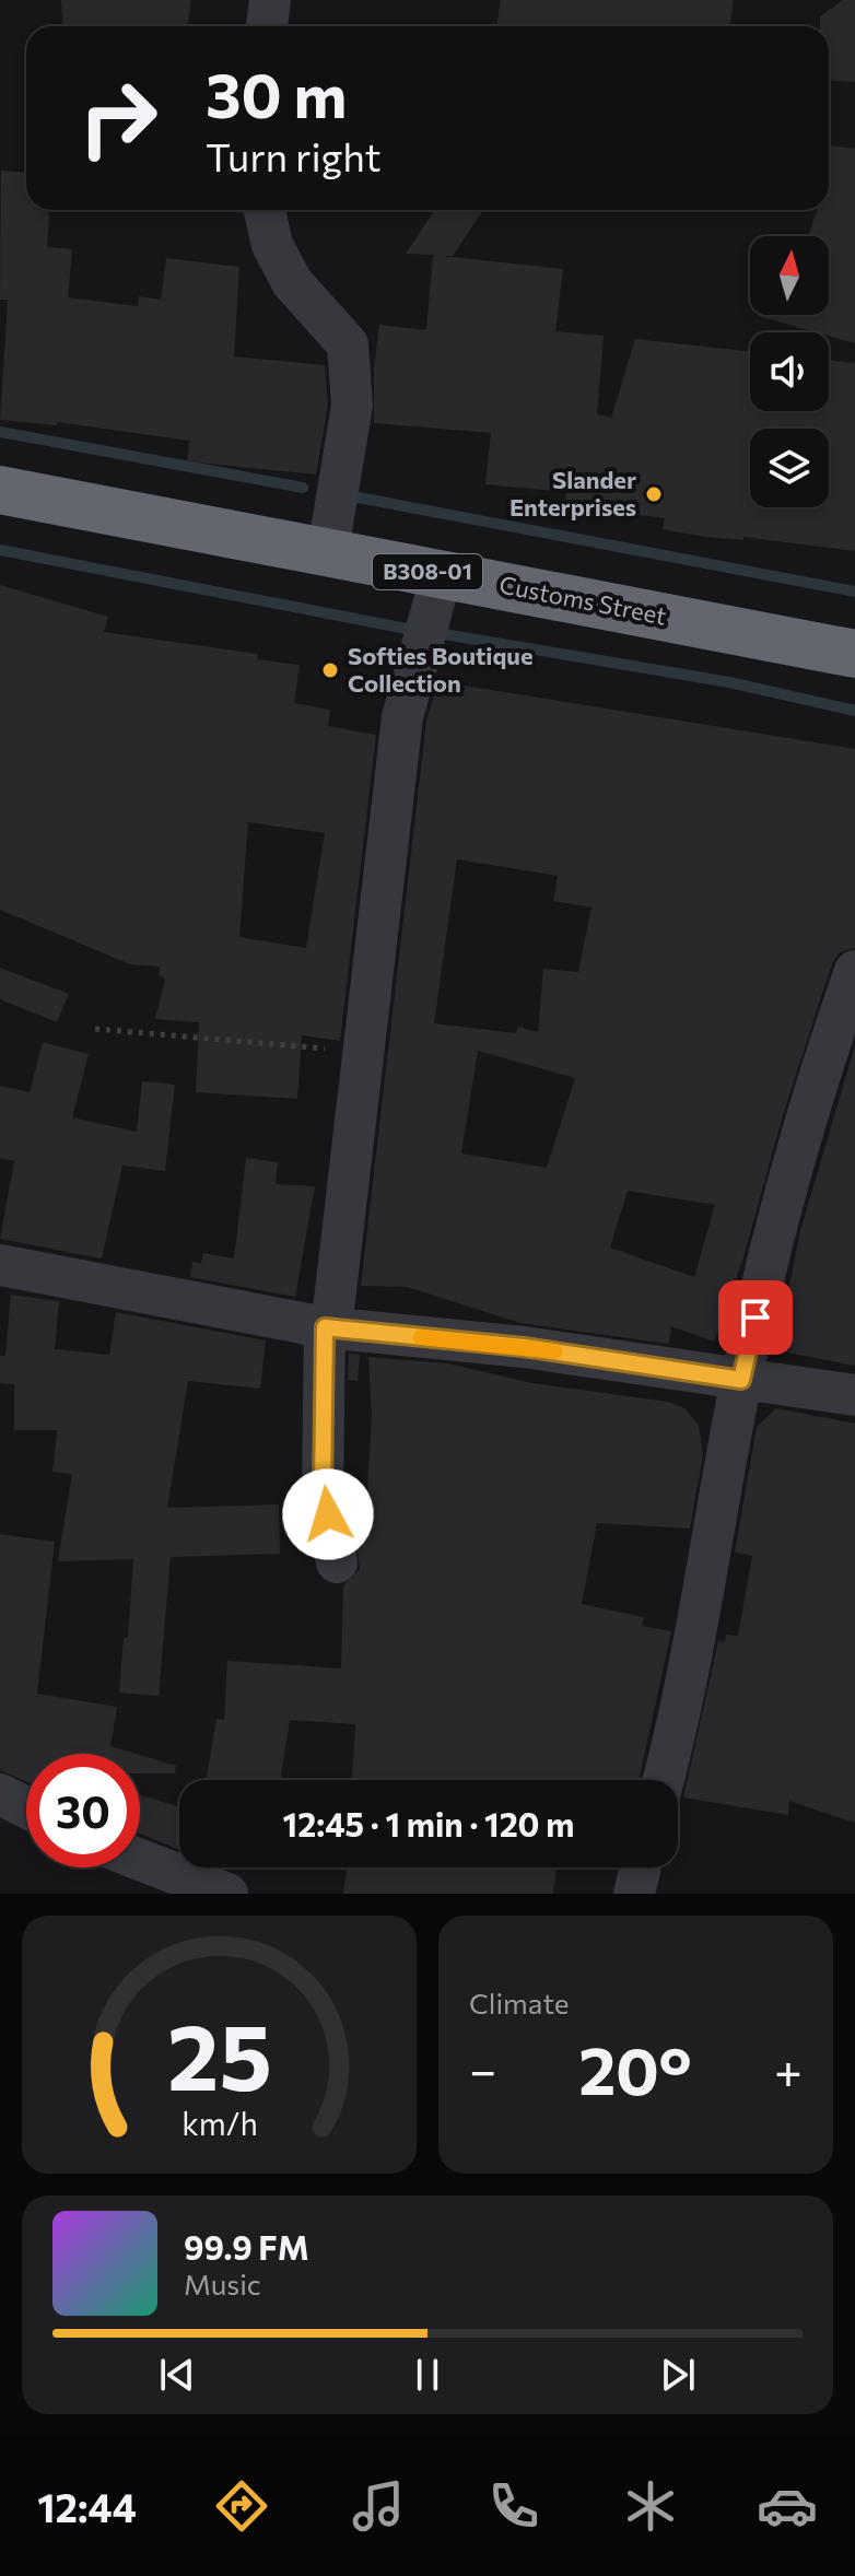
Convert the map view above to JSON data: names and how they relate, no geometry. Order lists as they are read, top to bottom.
{
  "streets": {
    "highway": ["B308-01", "Customs Street"]
  },
  "places": ["Slander Enterprises", "Softies Boutique Collection"],
  "north": "top",
  "page": {
    "turn": ["30 m", "Turn right"],
    "limit": "30",
    "trip": "12:45 · 1 min · 120 m",
    "tile": "Climate",
    "heat": ["−", "20°", "+"],
    "song": ["99.9 FM", "Music"],
    "tabs": "12:44",
    "gauge": ["25", "km/h"]
  }
}
